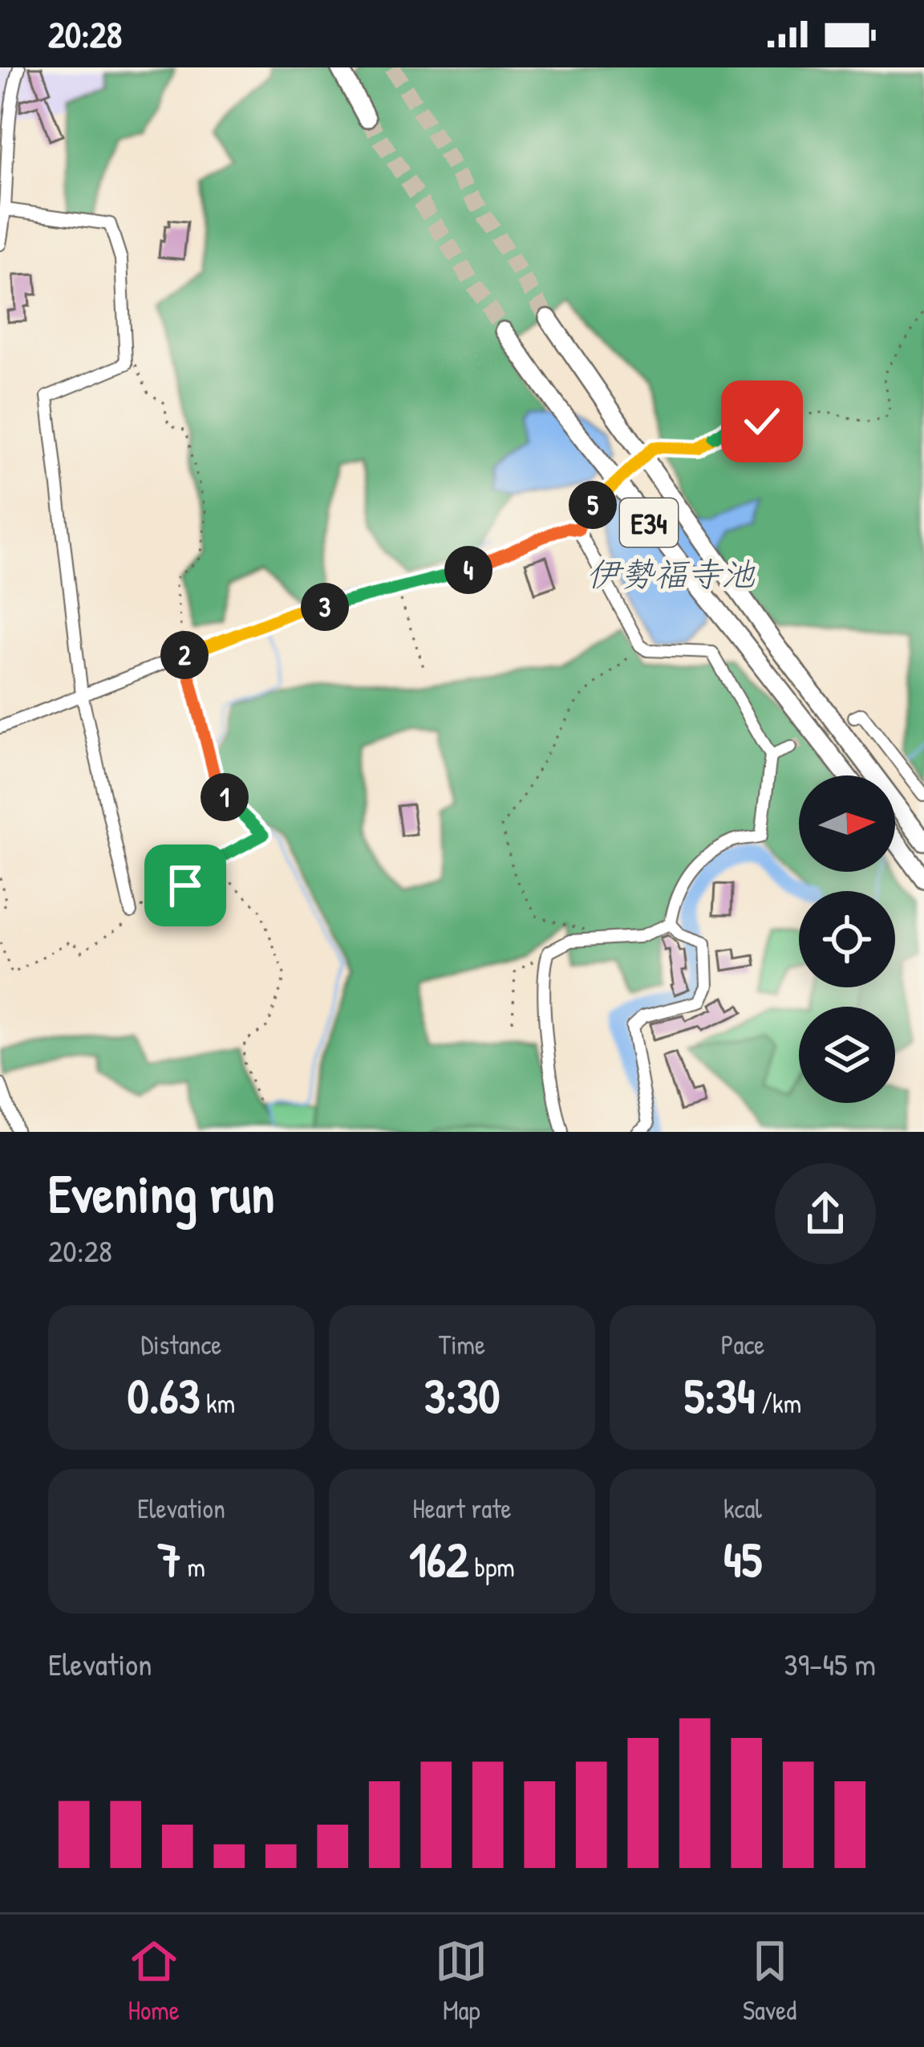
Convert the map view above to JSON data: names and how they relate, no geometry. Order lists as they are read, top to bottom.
{
  "streets": {
    "highway": ["E34"]
  },
  "water": ["伊勢福寺池"],
  "north": "right",
  "page": {
    "status": "20:28",
    "pins": [
      "5",
      "4",
      "3",
      "2",
      "1"
    ],
    "heading": ["Evening run", "20:28"],
    "stats": [
      ["Distance", "0.63 km"],
      ["Time", "3:30"],
      ["Pace", "5:34 /km"],
      ["Elevation", "7 m"],
      ["Heart rate", "162 bpm"],
      ["kcal", "45"]
    ],
    "chart": ["Elevation", "39–45 m"],
    "tabs": ["Home", "Map", "Saved"]
  }
}
